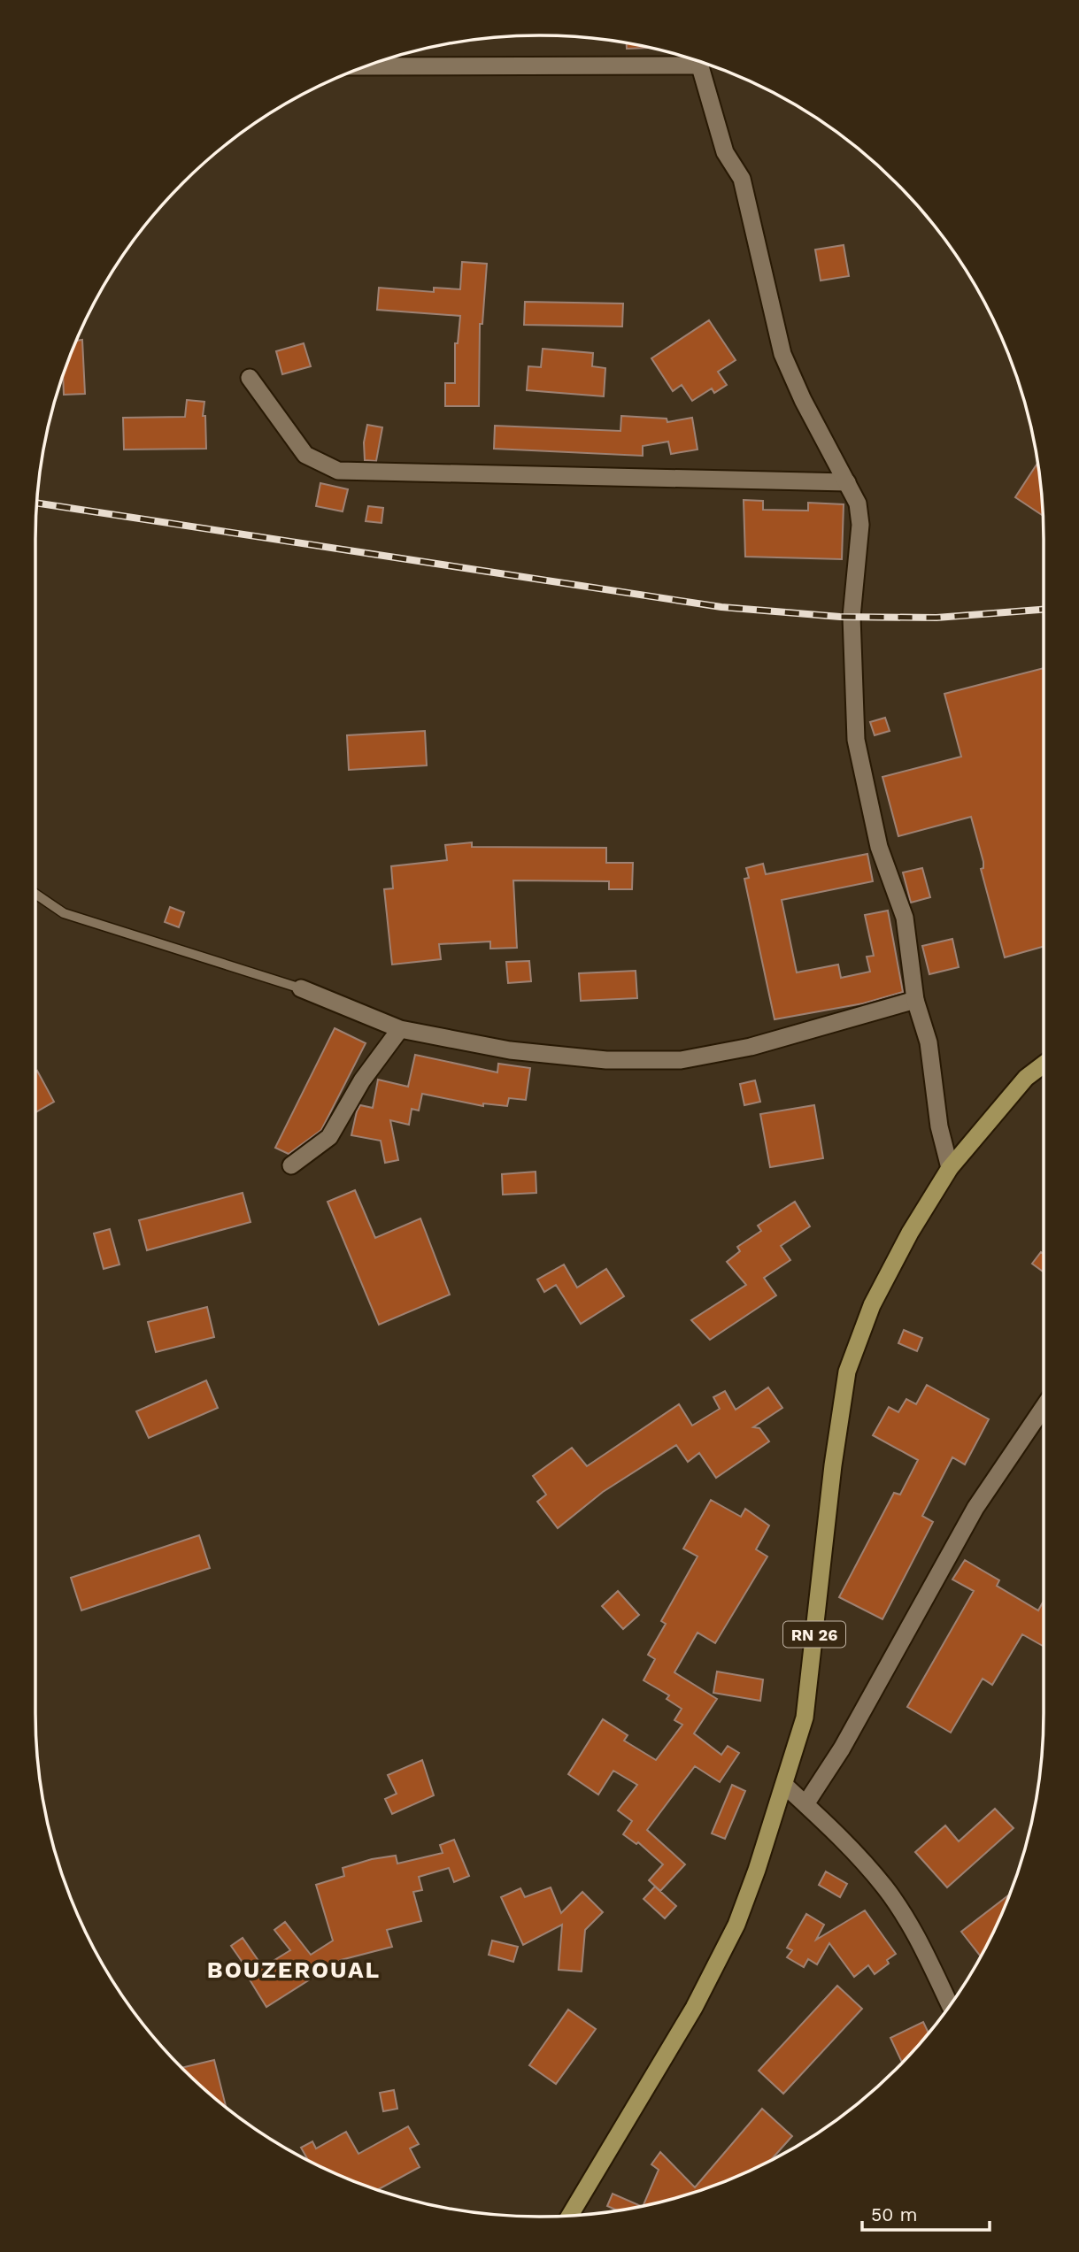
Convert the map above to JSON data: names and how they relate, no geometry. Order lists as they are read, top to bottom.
{
  "streets": {
    "main road": ["RN 26"]
  },
  "districts": ["BOUZEROUAL"],
  "scale_bar": "50 m"
}
